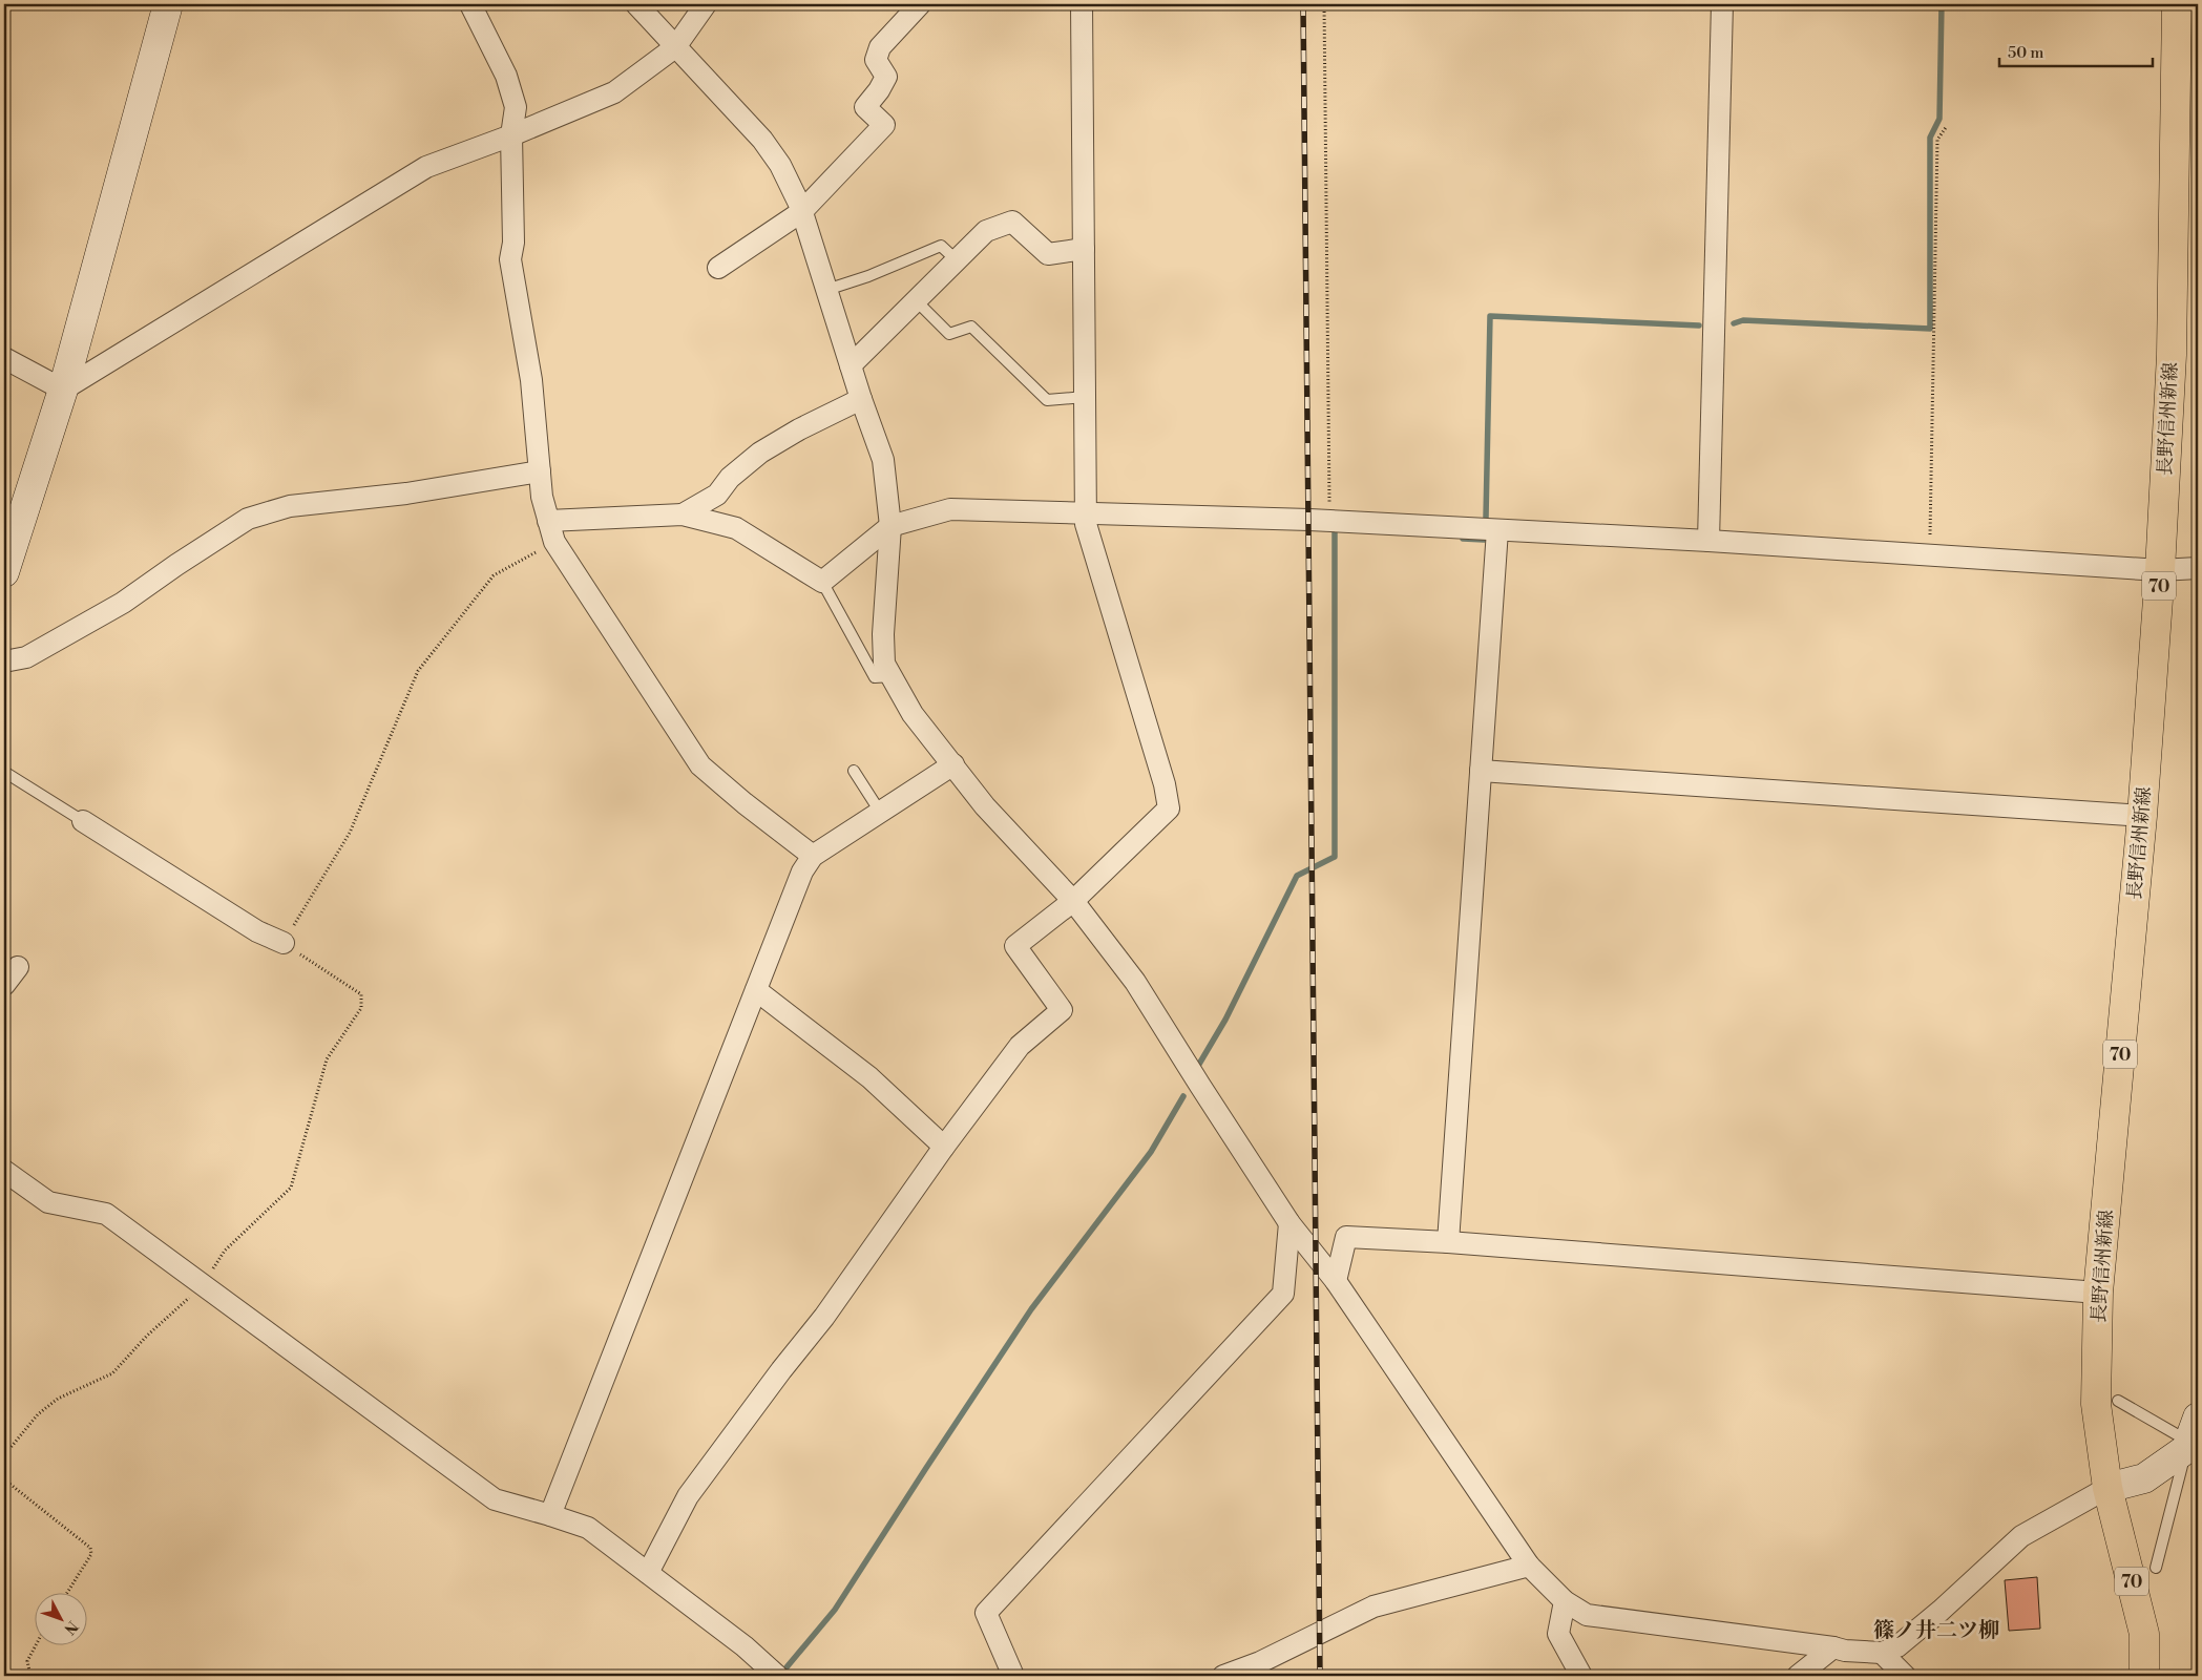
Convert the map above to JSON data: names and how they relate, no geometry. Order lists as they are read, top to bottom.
{
  "streets": {
    "main road": ["長野信州新線", "70"]
  },
  "districts": ["篠ノ井二ツ柳"],
  "scale_bar": "50 m",
  "north": "bottom right"
}
